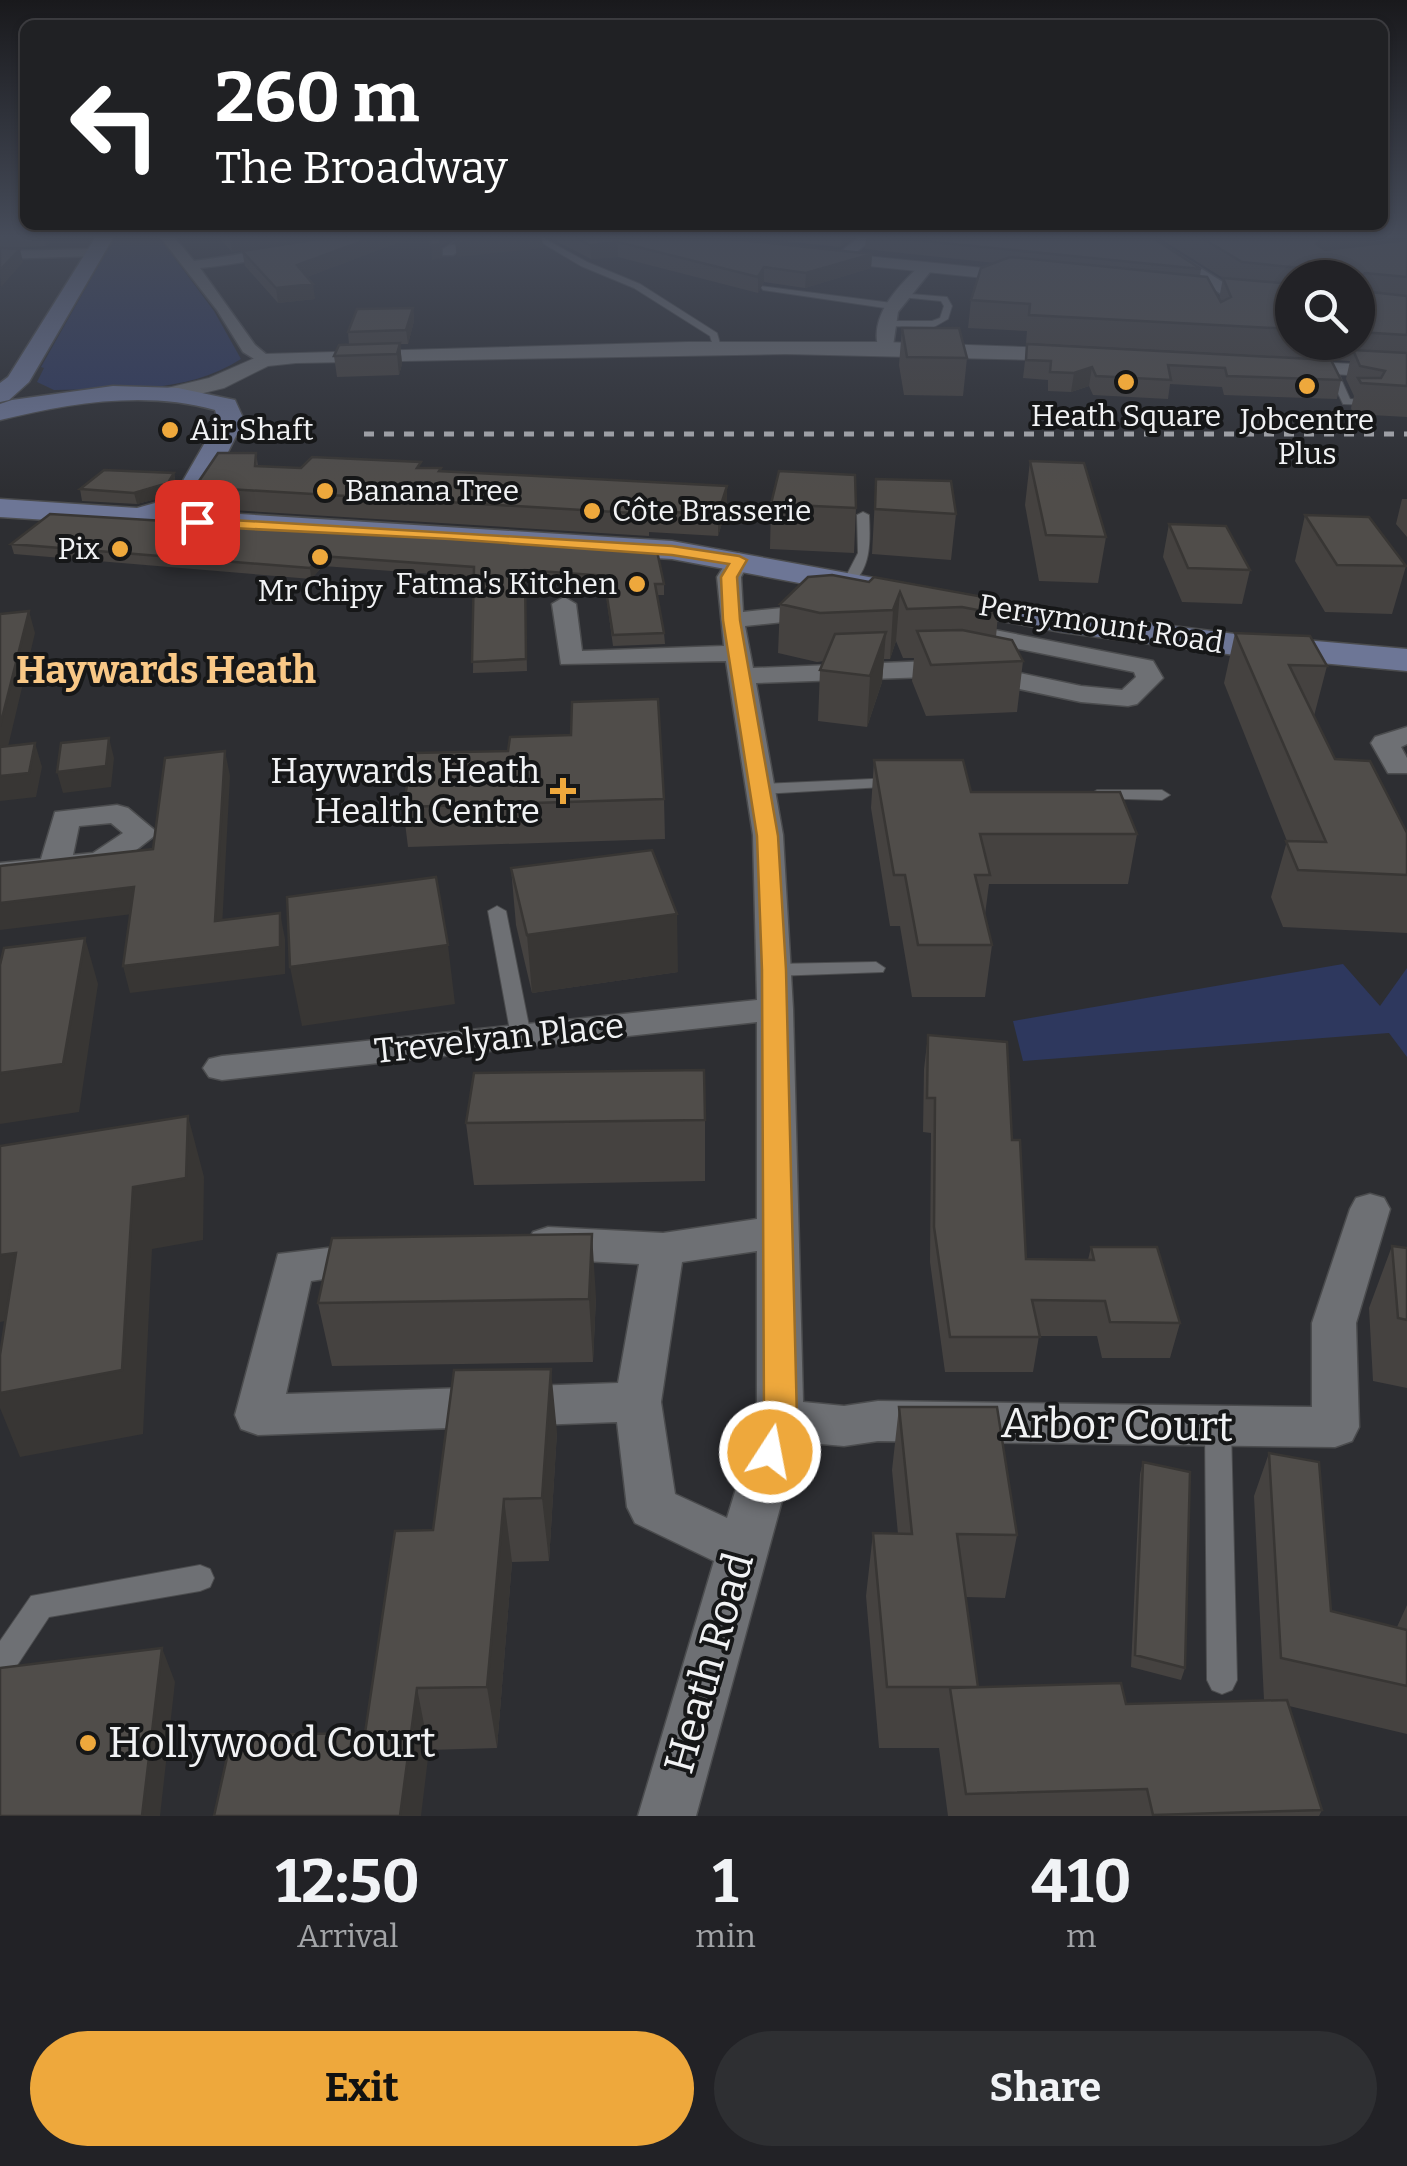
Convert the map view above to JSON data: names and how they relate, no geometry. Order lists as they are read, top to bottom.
{
  "streets": {
    "main road": ["Perrymount Road"],
    "street": ["Trevelyan Place", "Arbor Court", "Heath Road"]
  },
  "crossings": [
    ["Perrymount Road", "Heath Road"],
    ["Trevelyan Place", "Heath Road"],
    ["Arbor Court", "Heath Road"]
  ],
  "districts": ["Haywards Heath"],
  "places": {
    "other": [
      "Heath Square",
      "Jobcentre Plus",
      "Air Shaft",
      "Banana Tree",
      "Côte Brasserie",
      "Pix",
      "Mr Chipy",
      "Fatma's Kitchen",
      "Hollywood Court"
    ],
    "health": ["Haywards Heath Health Centre"]
  },
  "page": {
    "turn": ["260 m", "The Broadway"],
    "eta": [
      "12:50",
      "Arrival",
      "1",
      "min",
      "410",
      "m"
    ],
    "buttons": ["Exit", "Share"]
  }
}
